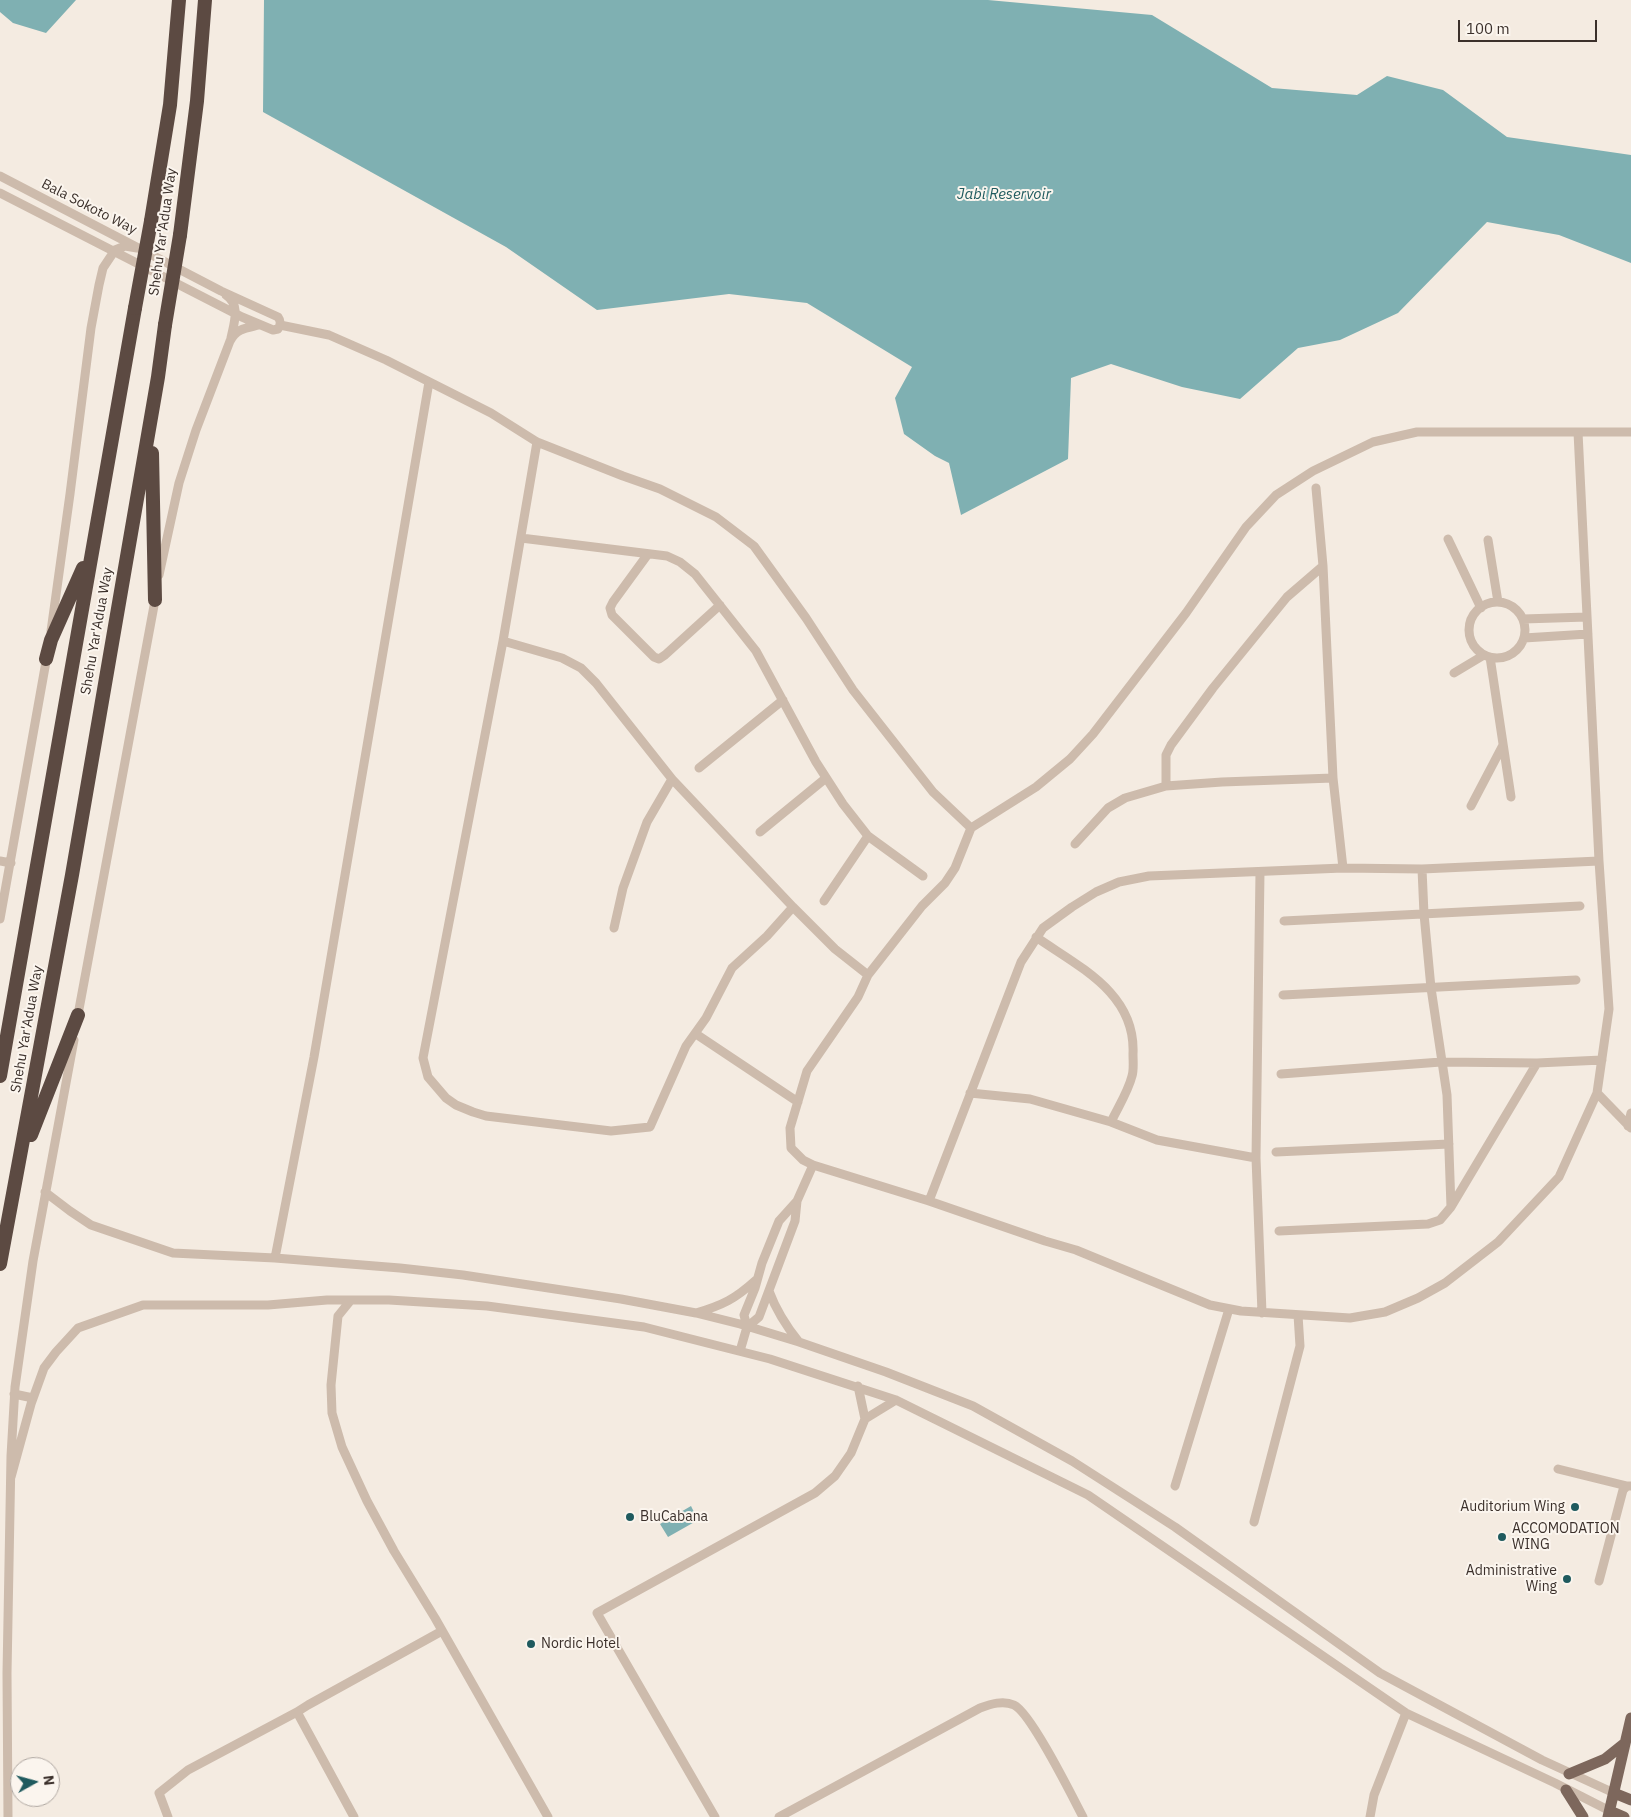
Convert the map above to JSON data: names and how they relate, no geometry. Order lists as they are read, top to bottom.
{
  "streets": {
    "highway": ["Shehu Yar'Adua Way"],
    "street": ["Bala Sokoto Way"]
  },
  "water": ["Jabi Reservoir"],
  "places": [
    "Auditorium Wing",
    "BluCabana",
    "ACCOMODATION WING",
    "Administrative Wing",
    "Nordic Hotel"
  ],
  "scale_bar": "100 m",
  "north": "right"
}
